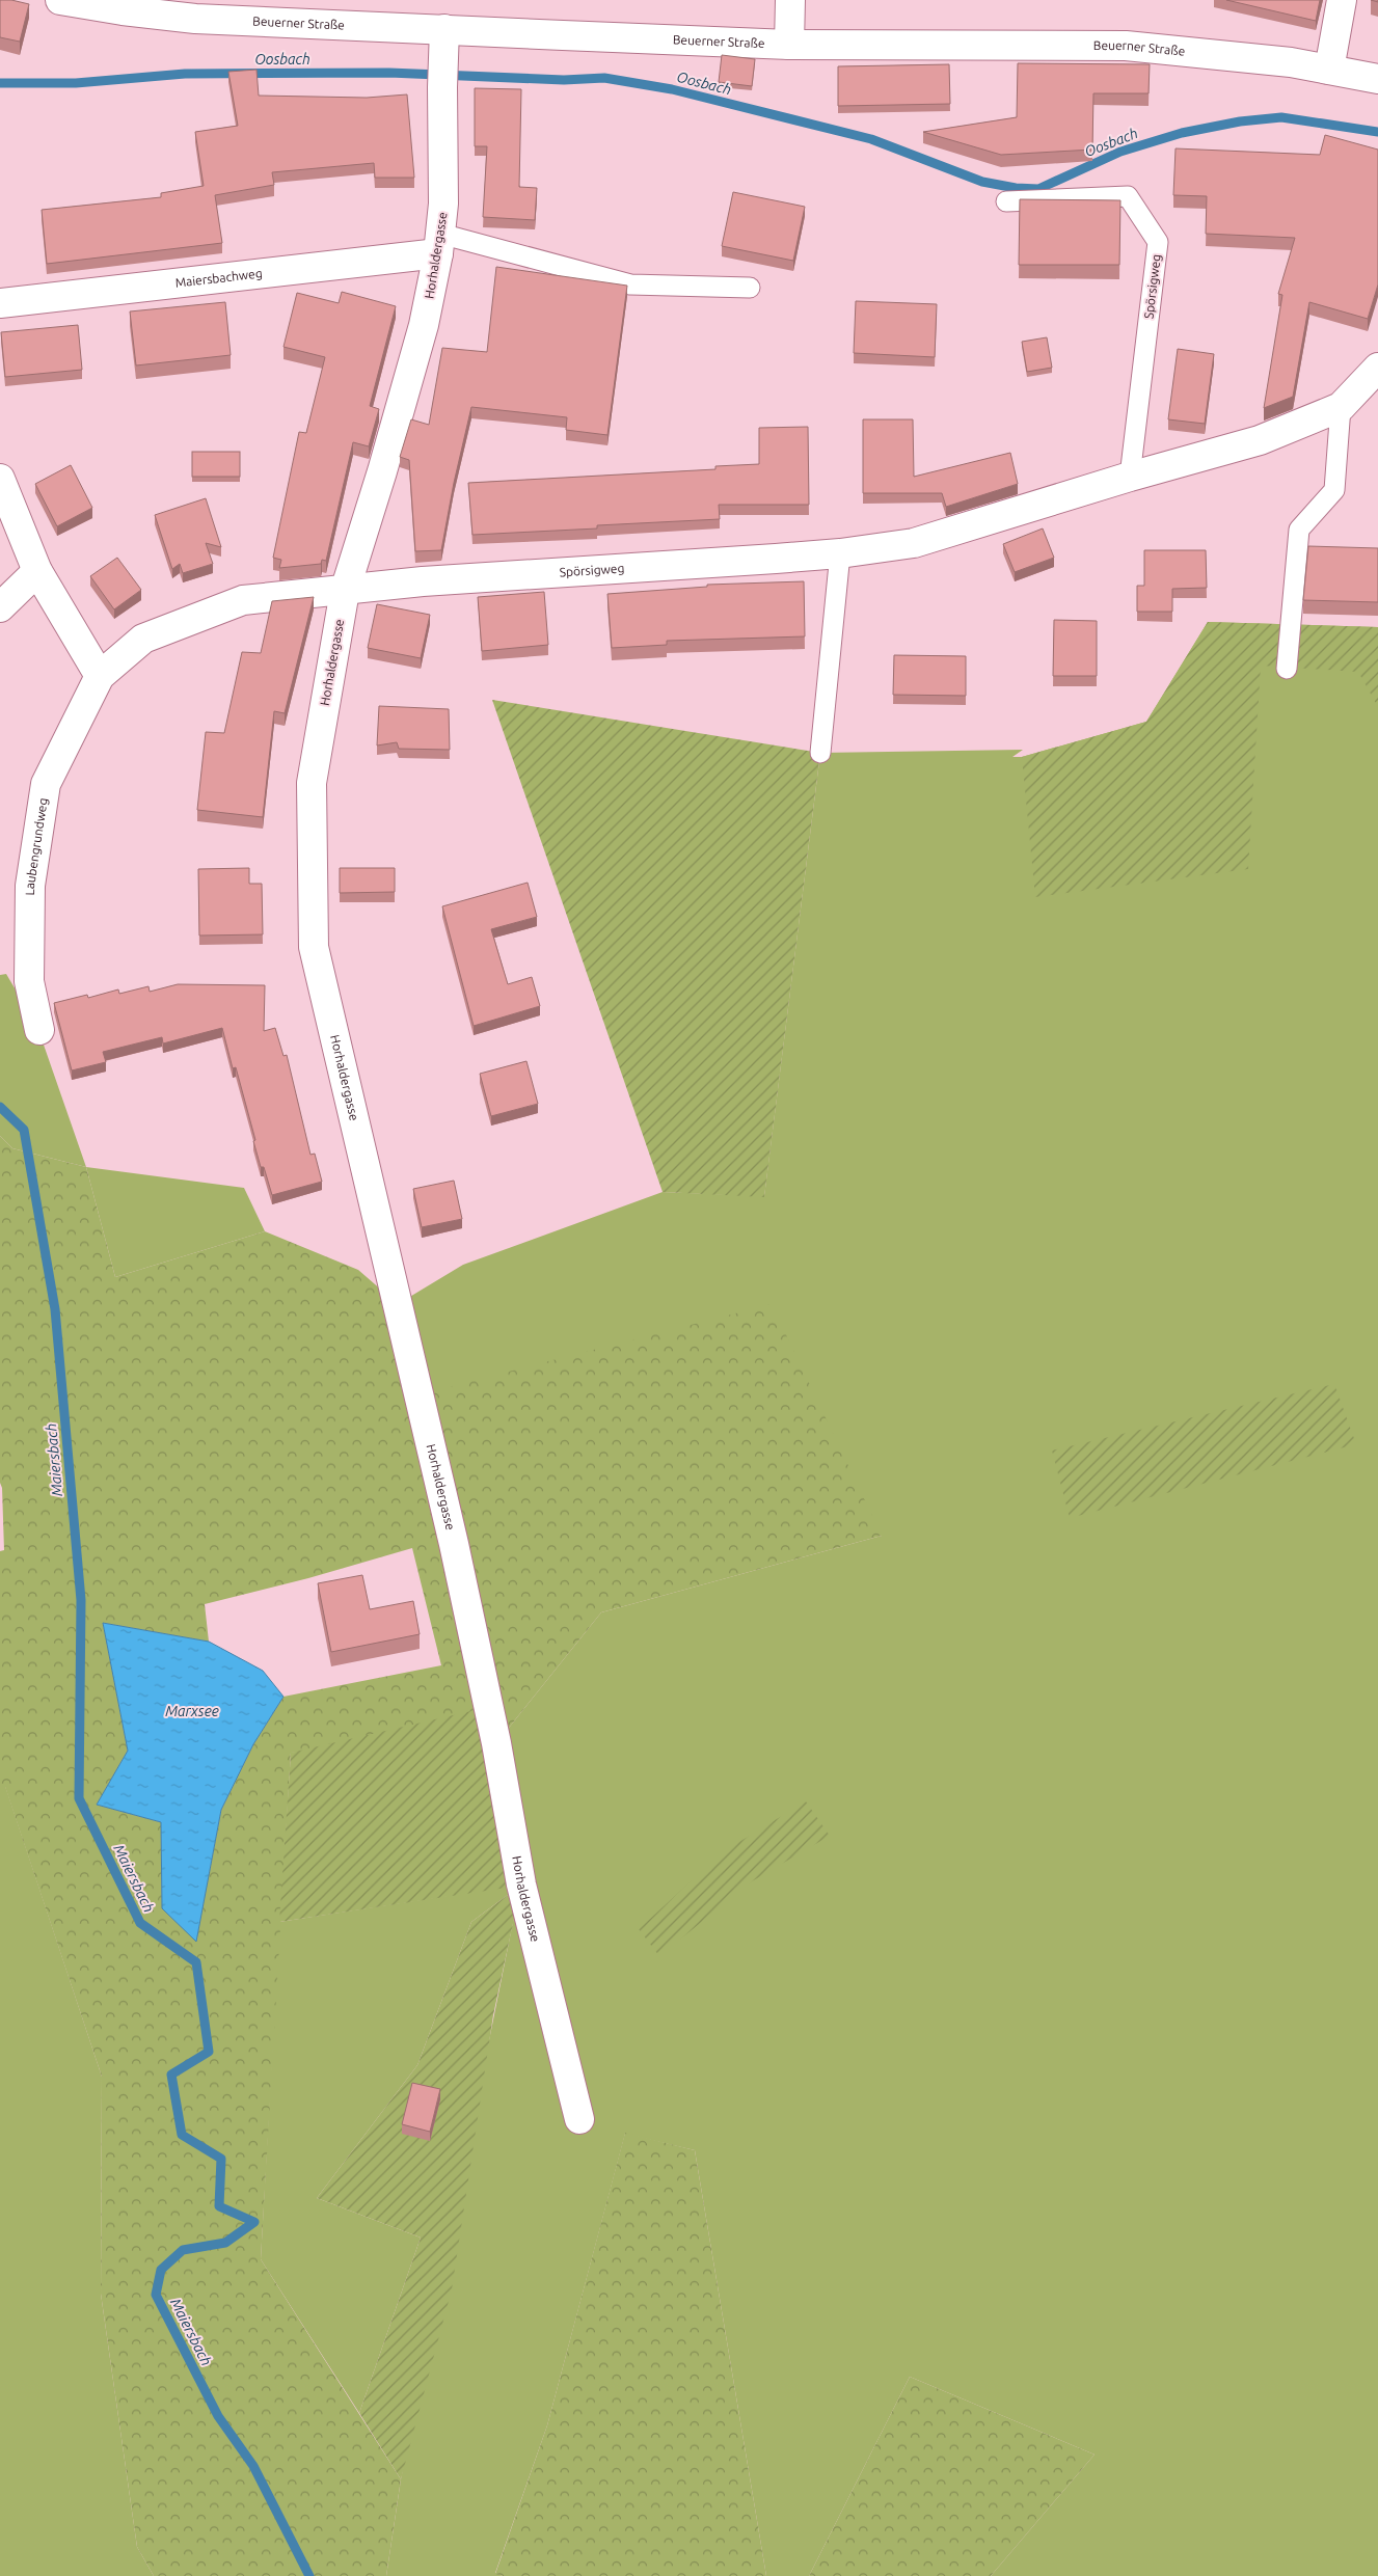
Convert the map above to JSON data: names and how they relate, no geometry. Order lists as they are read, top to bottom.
{
  "streets": {
    "street": [
      "Beuerner Straße",
      "Horhaldergasse",
      "Maiersbachweg",
      "Spörsigweg",
      "Laubengrundweg"
    ]
  },
  "crossings": [
    ["Beuerner Straße", "Horhaldergasse"],
    ["Horhaldergasse", "Maiersbachweg"],
    ["Horhaldergasse", "Spörsigweg"],
    ["Horhaldergasse", "Laubengrundweg"],
    ["Spörsigweg", "Laubengrundweg"]
  ],
  "water": ["Oosbach", "Maiersbach", "Marxsee"]
}
